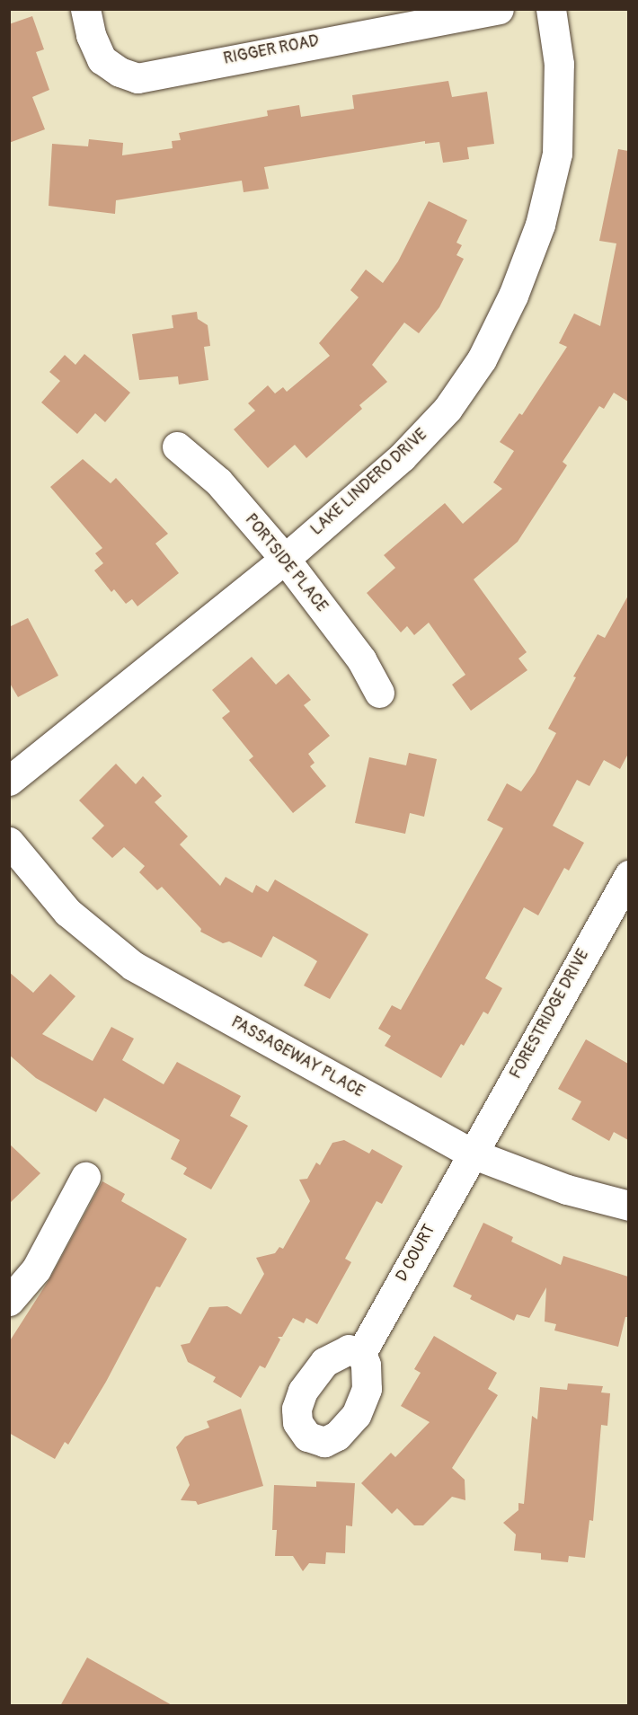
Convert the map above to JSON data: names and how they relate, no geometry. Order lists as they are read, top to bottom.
{
  "streets": {
    "street": [
      "RIGGER ROAD",
      "LAKE LINDERO DRIVE",
      "PORTSIDE PLACE",
      "FORESTRIDGE DRIVE",
      "PASSAGEWAY PLACE",
      "D COURT"
    ]
  },
  "crossings": [
    ["LAKE LINDERO DRIVE", "PORTSIDE PLACE"],
    ["FORESTRIDGE DRIVE", "PASSAGEWAY PLACE"],
    ["FORESTRIDGE DRIVE", "D COURT"],
    ["PASSAGEWAY PLACE", "D COURT"]
  ]
}
